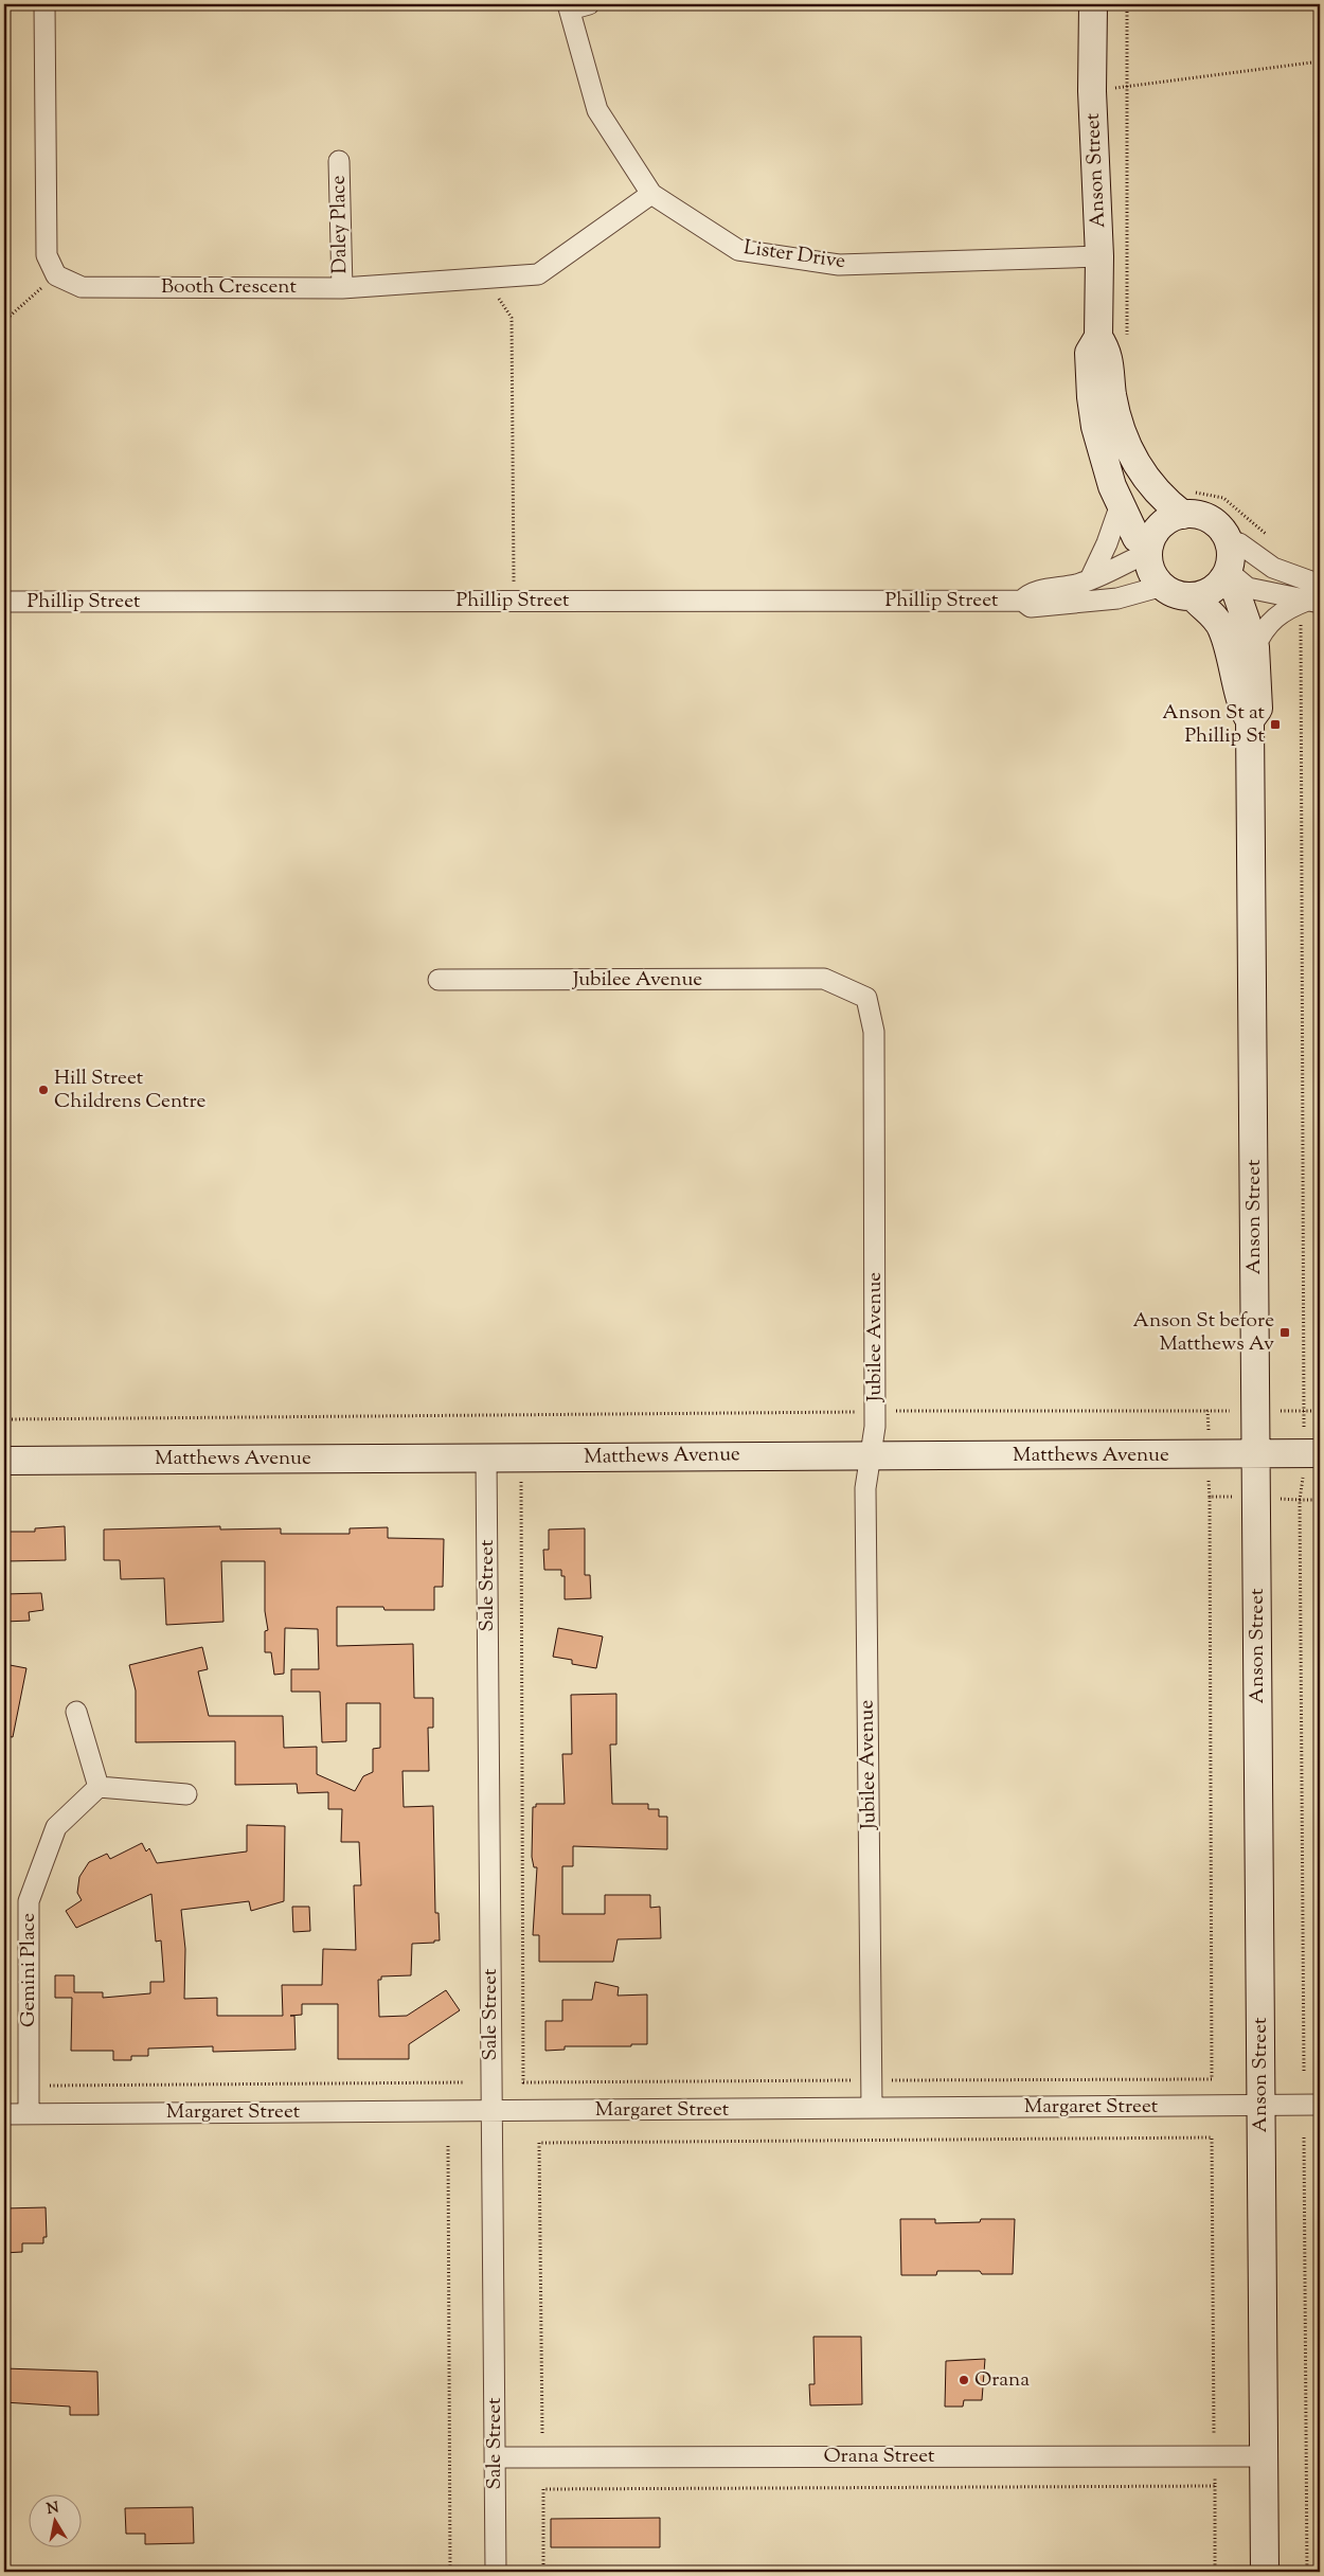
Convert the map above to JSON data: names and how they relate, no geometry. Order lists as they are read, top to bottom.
{
  "streets": {
    "street": [
      "Anson Street",
      "Daley Place",
      "Lister Drive",
      "Booth Crescent",
      "Phillip Street",
      "Jubilee Avenue",
      "Matthews Avenue",
      "Sale Street",
      "Gemini Place",
      "Margaret Street",
      "Orana Street"
    ]
  },
  "crossings": [
    ["Anson Street", "Lister Drive"],
    ["Anson Street", "Phillip Street"],
    ["Anson Street", "Matthews Avenue"],
    ["Anson Street", "Margaret Street"],
    ["Anson Street", "Orana Street"],
    ["Daley Place", "Booth Crescent"],
    ["Lister Drive", "Booth Crescent"],
    ["Jubilee Avenue", "Matthews Avenue"],
    ["Jubilee Avenue", "Margaret Street"],
    ["Matthews Avenue", "Sale Street"],
    ["Sale Street", "Margaret Street"],
    ["Sale Street", "Orana Street"],
    ["Gemini Place", "Margaret Street"]
  ],
  "places": {
    "transit": ["Anson St at Phillip St", "Anson St before Matthews Av"],
    "other": ["Hill Street Childrens Centre", "Orana"]
  },
  "north": "top"
}
